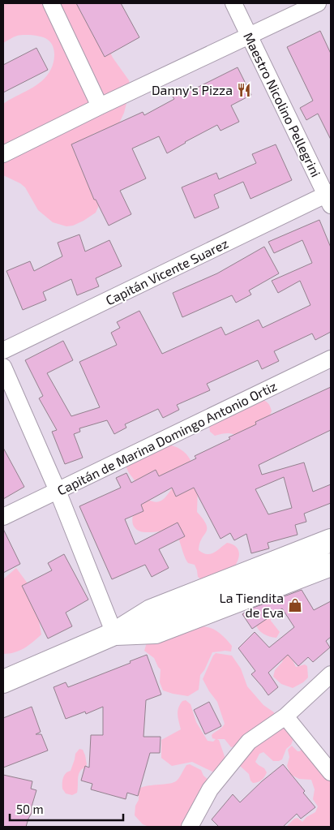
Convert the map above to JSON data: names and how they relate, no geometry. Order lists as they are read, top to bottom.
{
  "streets": {
    "street": ["Maestro Nicolino Pellegrini", "Capitán Vicente Suarez", "Capitán de Marina Domingo Antonio Ortiz"]
  },
  "crossings": [
    ["Maestro Nicolino Pellegrini", "Capitán Vicente Suarez"]
  ],
  "places": {
    "restaurant": ["Danny's Pizza"],
    "shop": ["La Tiendita de Eva"]
  },
  "scale_bar": "50 m"
}
